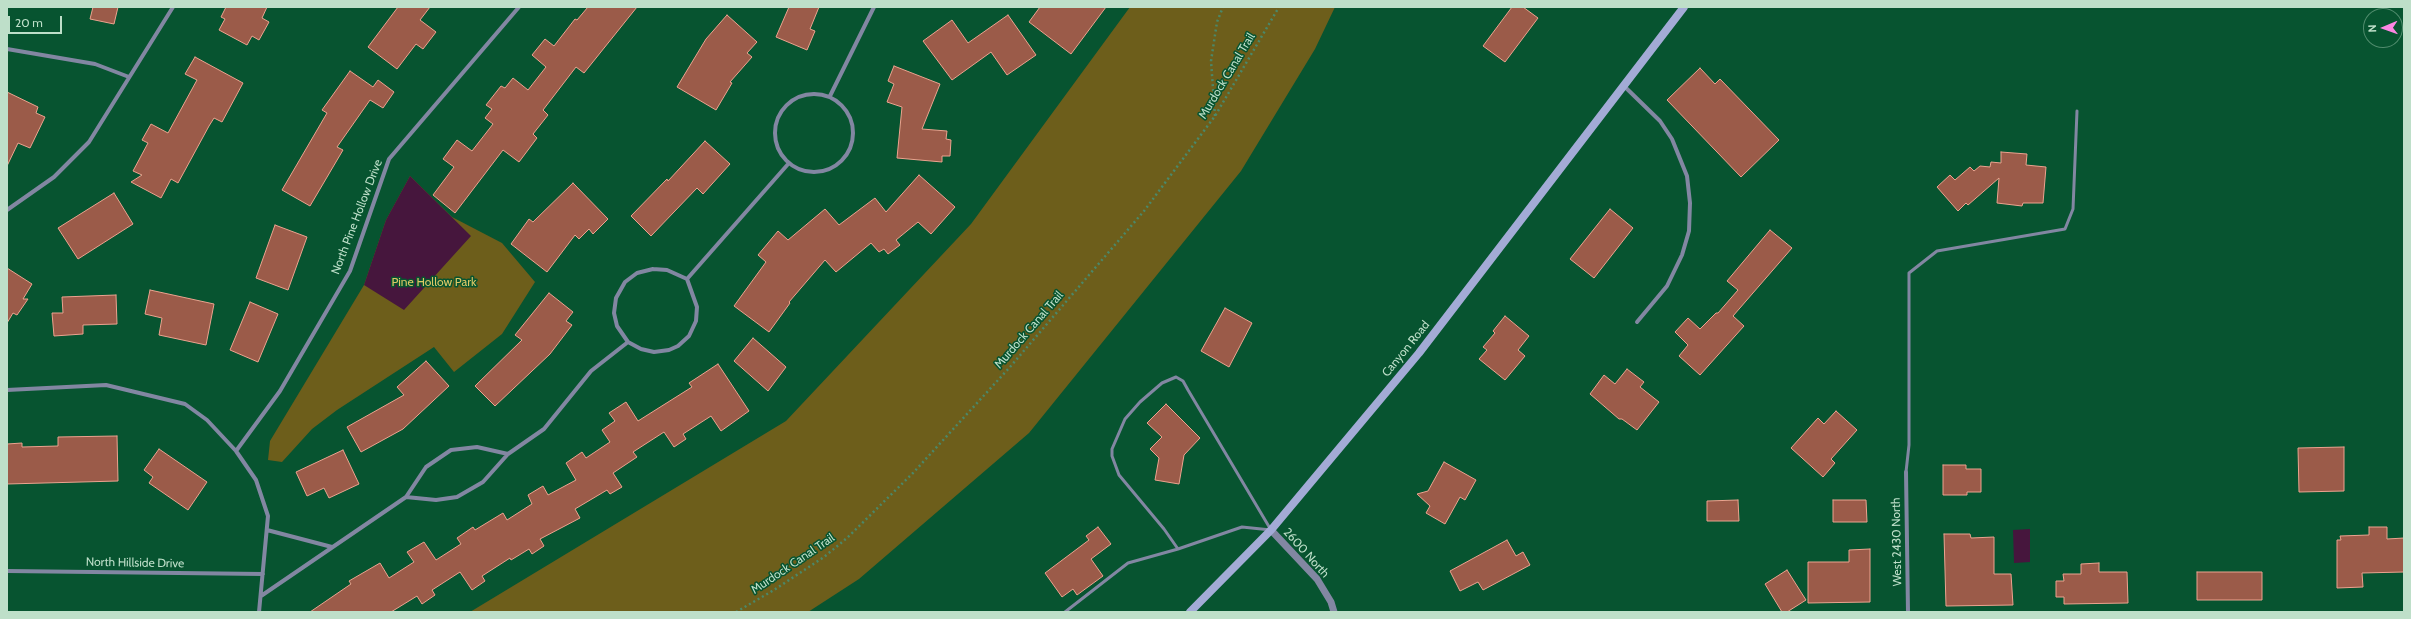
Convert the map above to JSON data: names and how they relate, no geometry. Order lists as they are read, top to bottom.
{
  "streets": {
    "main road": ["Canyon Road"],
    "street": [
      "North Pine Hollow Drive",
      "West 2430 North",
      "2600 North",
      "North Hillside Drive"
    ],
    "path": ["Murdock Canal Trail"]
  },
  "crossings": [
    ["Canyon Road", "2600 North"]
  ],
  "parks": ["Pine Hollow Park"],
  "scale_bar": "20 m",
  "north": "left"
}
